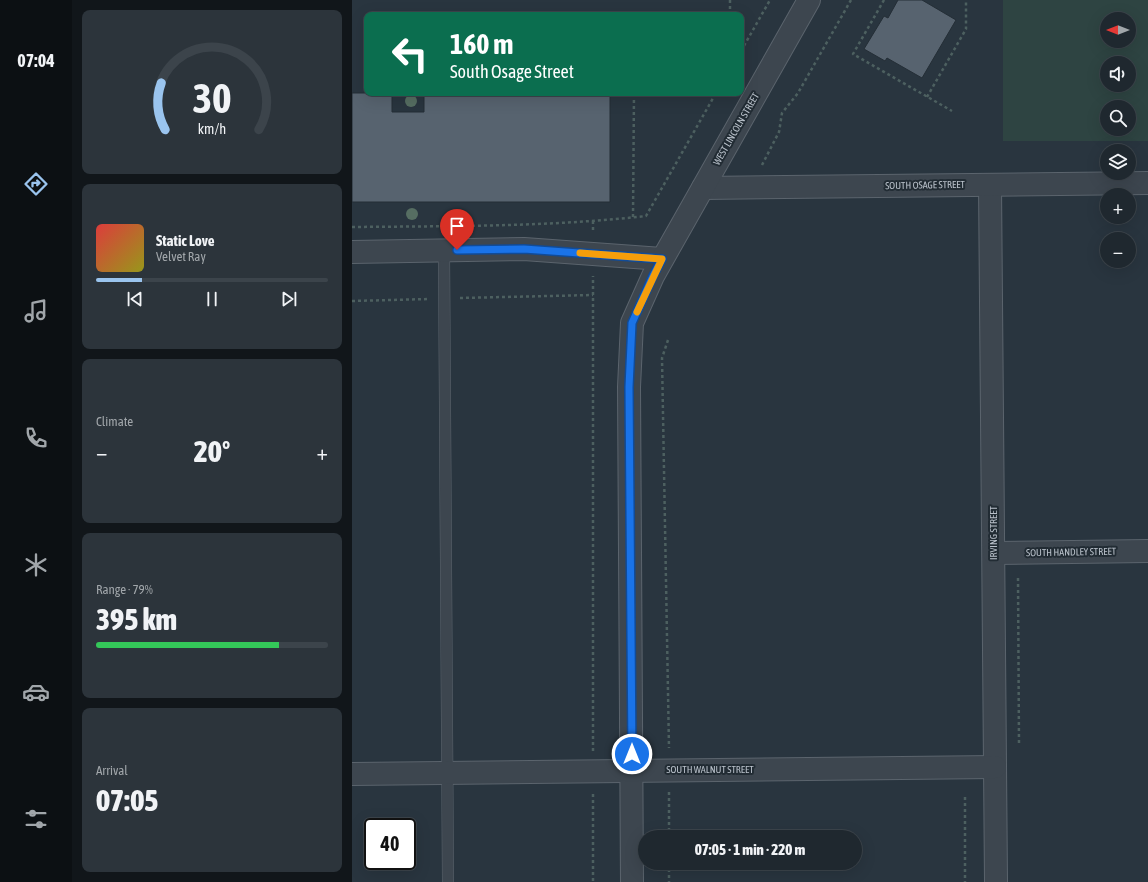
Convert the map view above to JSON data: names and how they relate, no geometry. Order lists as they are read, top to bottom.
{
  "streets": {
    "street": [
      "WEST LINCOLN STREET",
      "SOUTH OSAGE STREET",
      "IRVING STREET",
      "SOUTH HANDLEY STREET",
      "SOUTH WALNUT STREET"
    ]
  },
  "crossings": [
    ["WEST LINCOLN STREET", "SOUTH OSAGE STREET"],
    ["WEST LINCOLN STREET", "SOUTH WALNUT STREET"],
    ["SOUTH OSAGE STREET", "IRVING STREET"],
    ["IRVING STREET", "SOUTH HANDLEY STREET"],
    ["IRVING STREET", "SOUTH WALNUT STREET"]
  ],
  "north": "left",
  "page": {
    "tabs": "07:04",
    "map_buttons": ["+", "−"],
    "turn": ["160 m", "South Osage Street"],
    "song": ["Static Love", "Velvet Ray"],
    "tile": [
      "Climate",
      ["Range · 79%", "395 km"],
      ["Arrival", "07:05"]
    ],
    "heat": ["−", "20°", "+"],
    "limit": "40",
    "trip": "07:05 · 1 min · 220 m",
    "gauge": ["30", "km/h"]
  }
}
